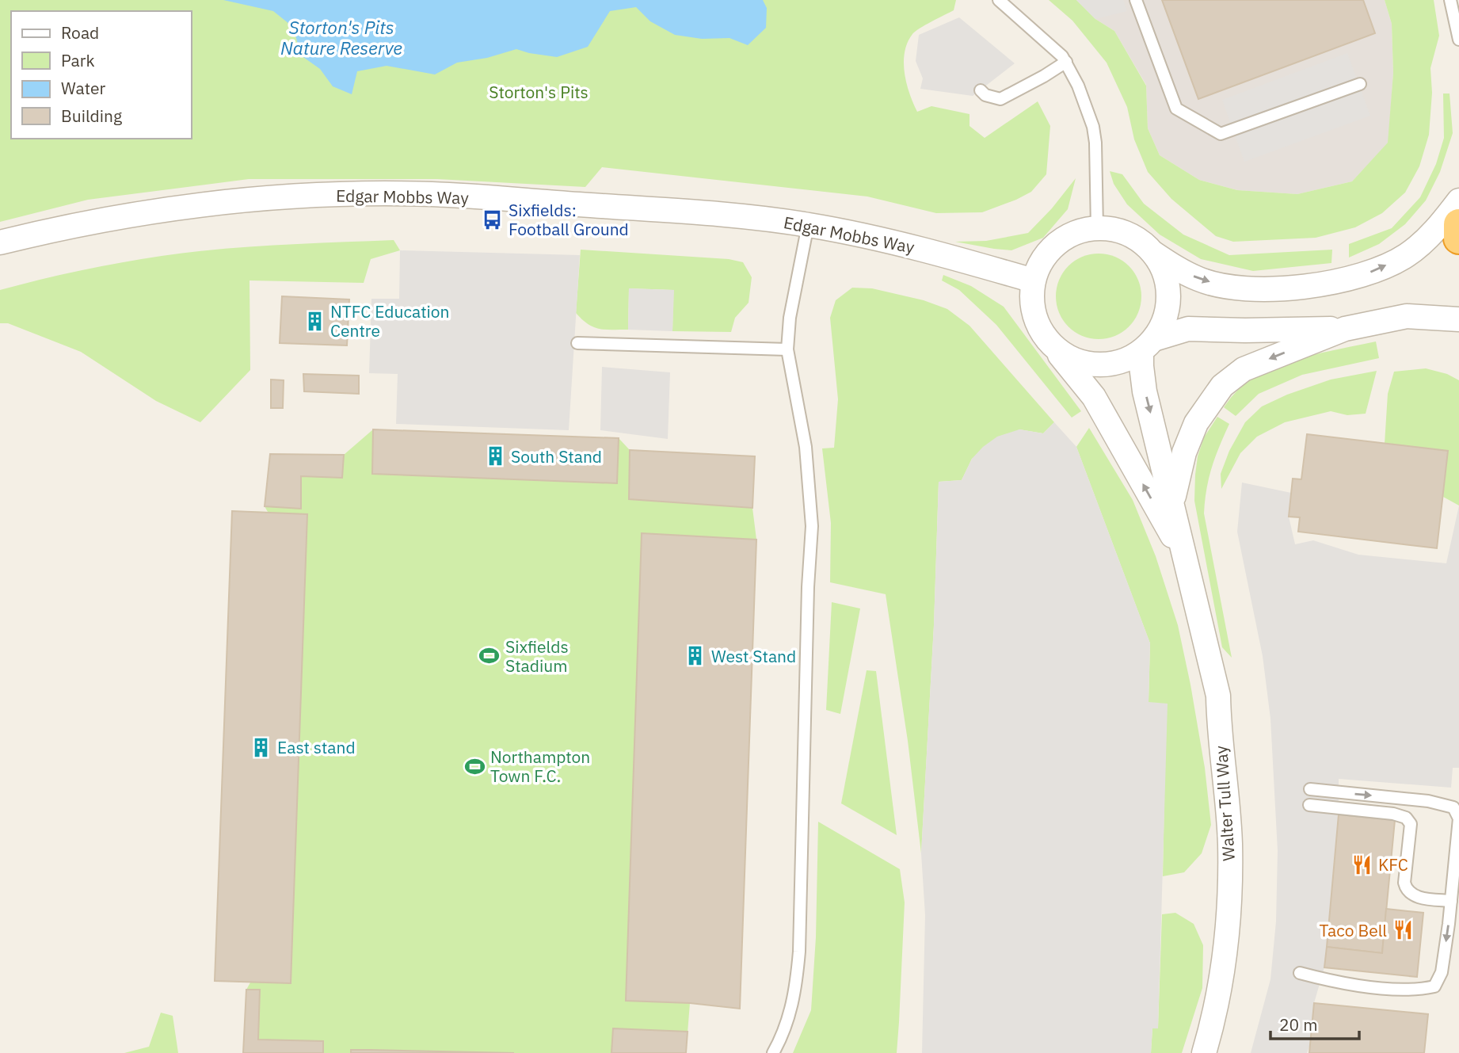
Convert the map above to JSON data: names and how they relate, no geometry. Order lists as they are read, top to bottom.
{
  "streets": {
    "street": ["Edgar Mobbs Way", "Walter Tull Way"]
  },
  "crossings": [
    ["Edgar Mobbs Way", "Walter Tull Way"]
  ],
  "water": ["Storton's Pits Nature Reserve"],
  "parks": ["Storton's Pits"],
  "places": {
    "bus stop": ["Sixfields: Football Ground"],
    "building": [
      "NTFC Education Centre",
      "South Stand",
      "West Stand",
      "East stand"
    ],
    "sports": ["Sixfields Stadium", "Northampton Town F.C."],
    "restaurant": ["KFC", "Taco Bell"]
  },
  "legend": [
    "Road",
    "Park",
    "Water",
    "Building"
  ],
  "scale_bar": "20 m"
}
